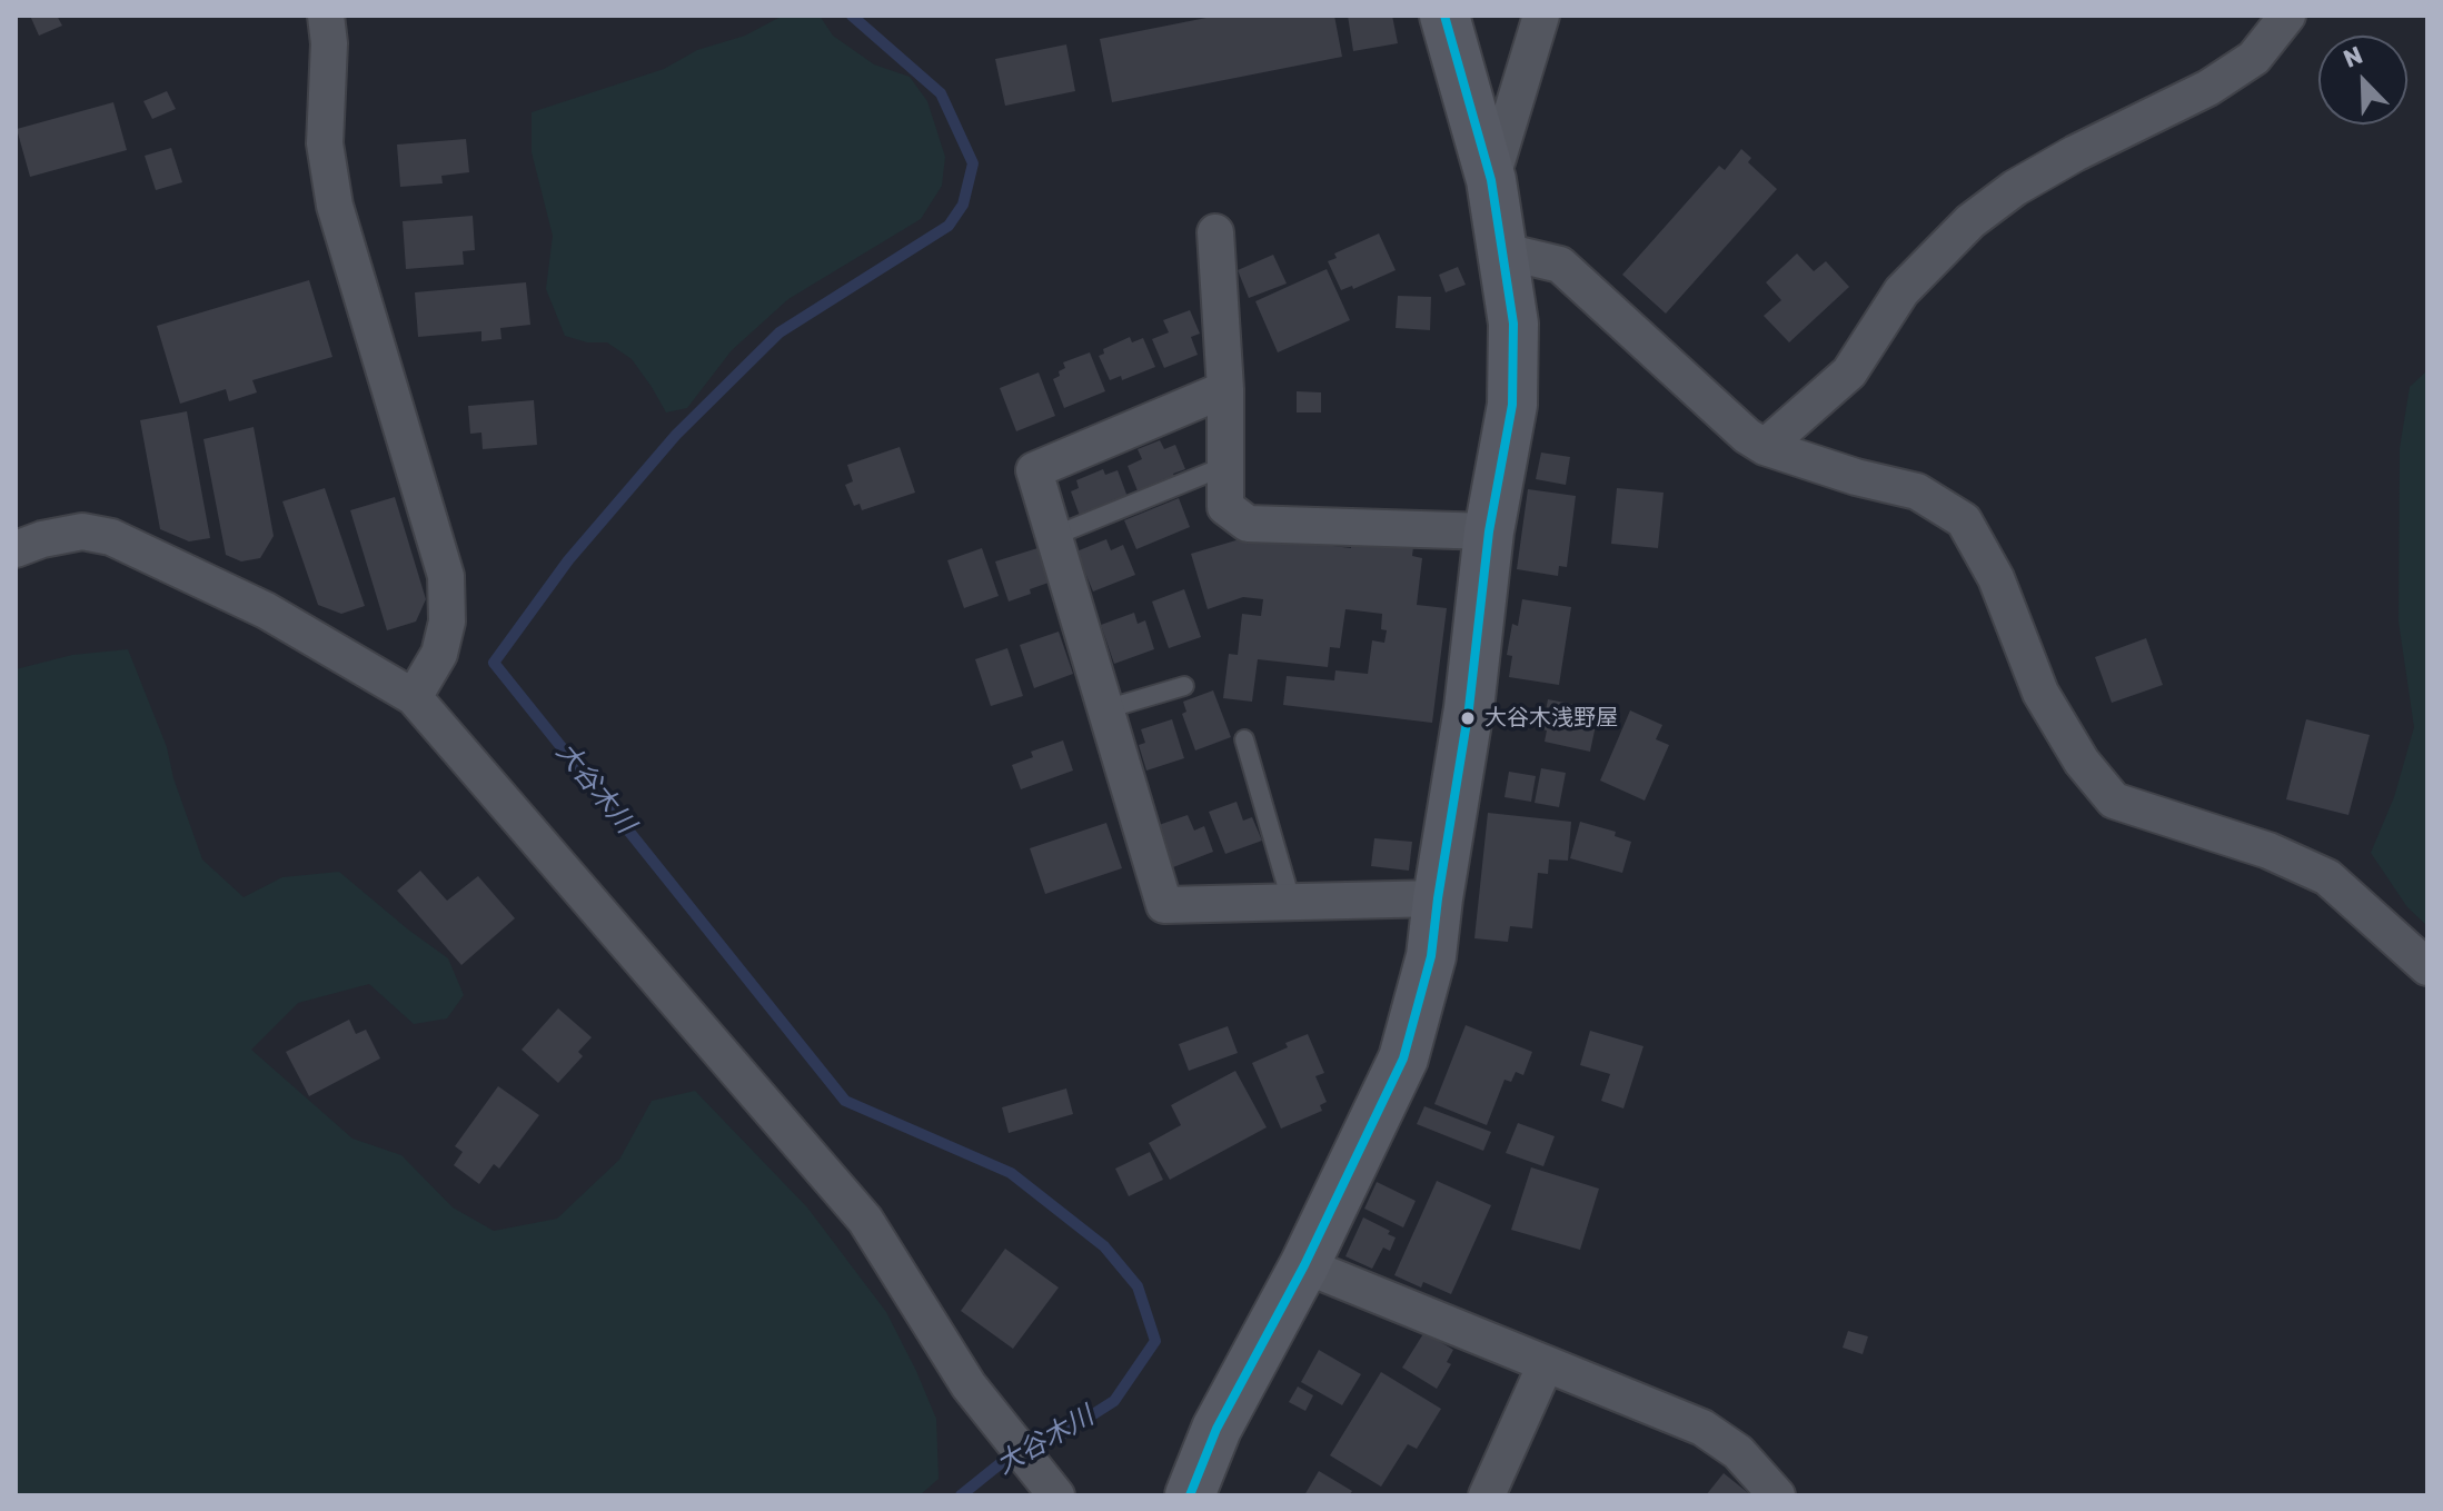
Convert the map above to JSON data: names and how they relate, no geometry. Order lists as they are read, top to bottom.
{
  "water": ["大谷木川"],
  "places": ["大谷木浅野屋"],
  "north": "top left"
}
